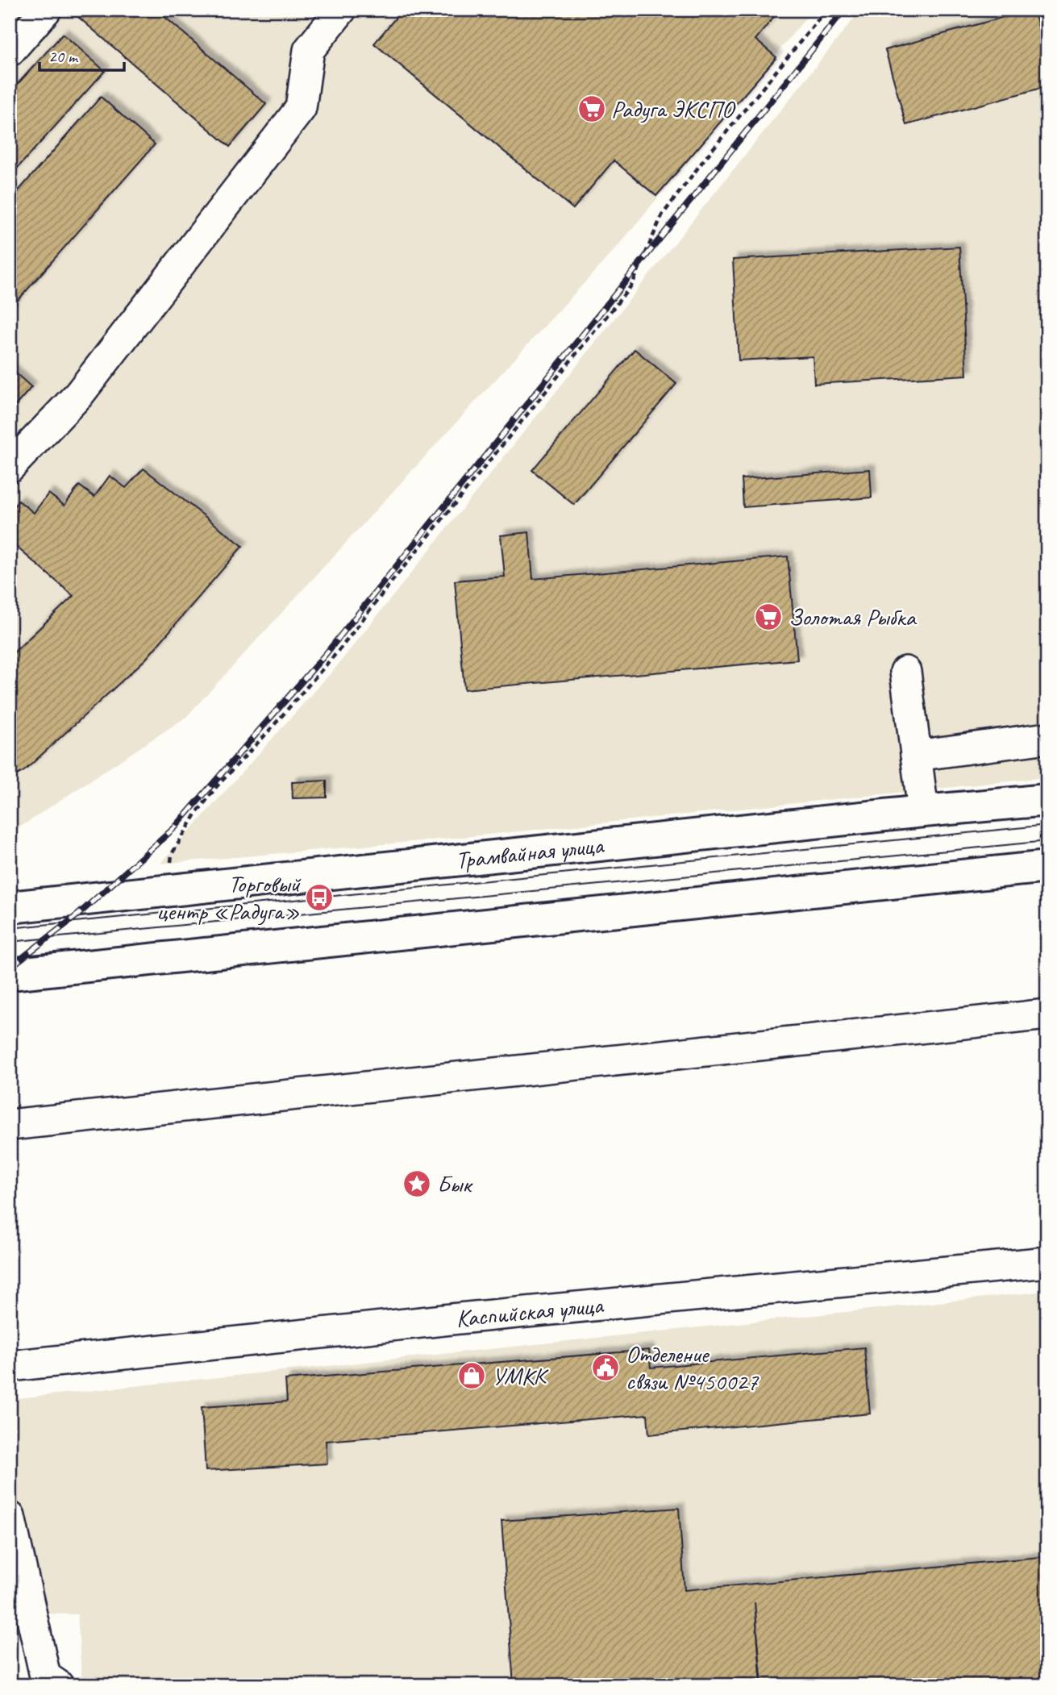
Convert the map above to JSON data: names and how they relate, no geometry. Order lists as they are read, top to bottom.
{
  "streets": {
    "main road": ["Трамвайная улица"],
    "street": ["Каспийская улица"]
  },
  "places": {
    "supermarket": ["Радуга ЭКСПО", "Золотая Рыбка"],
    "bus stop": ["Торговый центр «Радуга»"],
    "place": ["Бык"],
    "public building": ["Отделение связи №450027"],
    "shop": ["УМКК"]
  },
  "scale_bar": "20 m"
}
